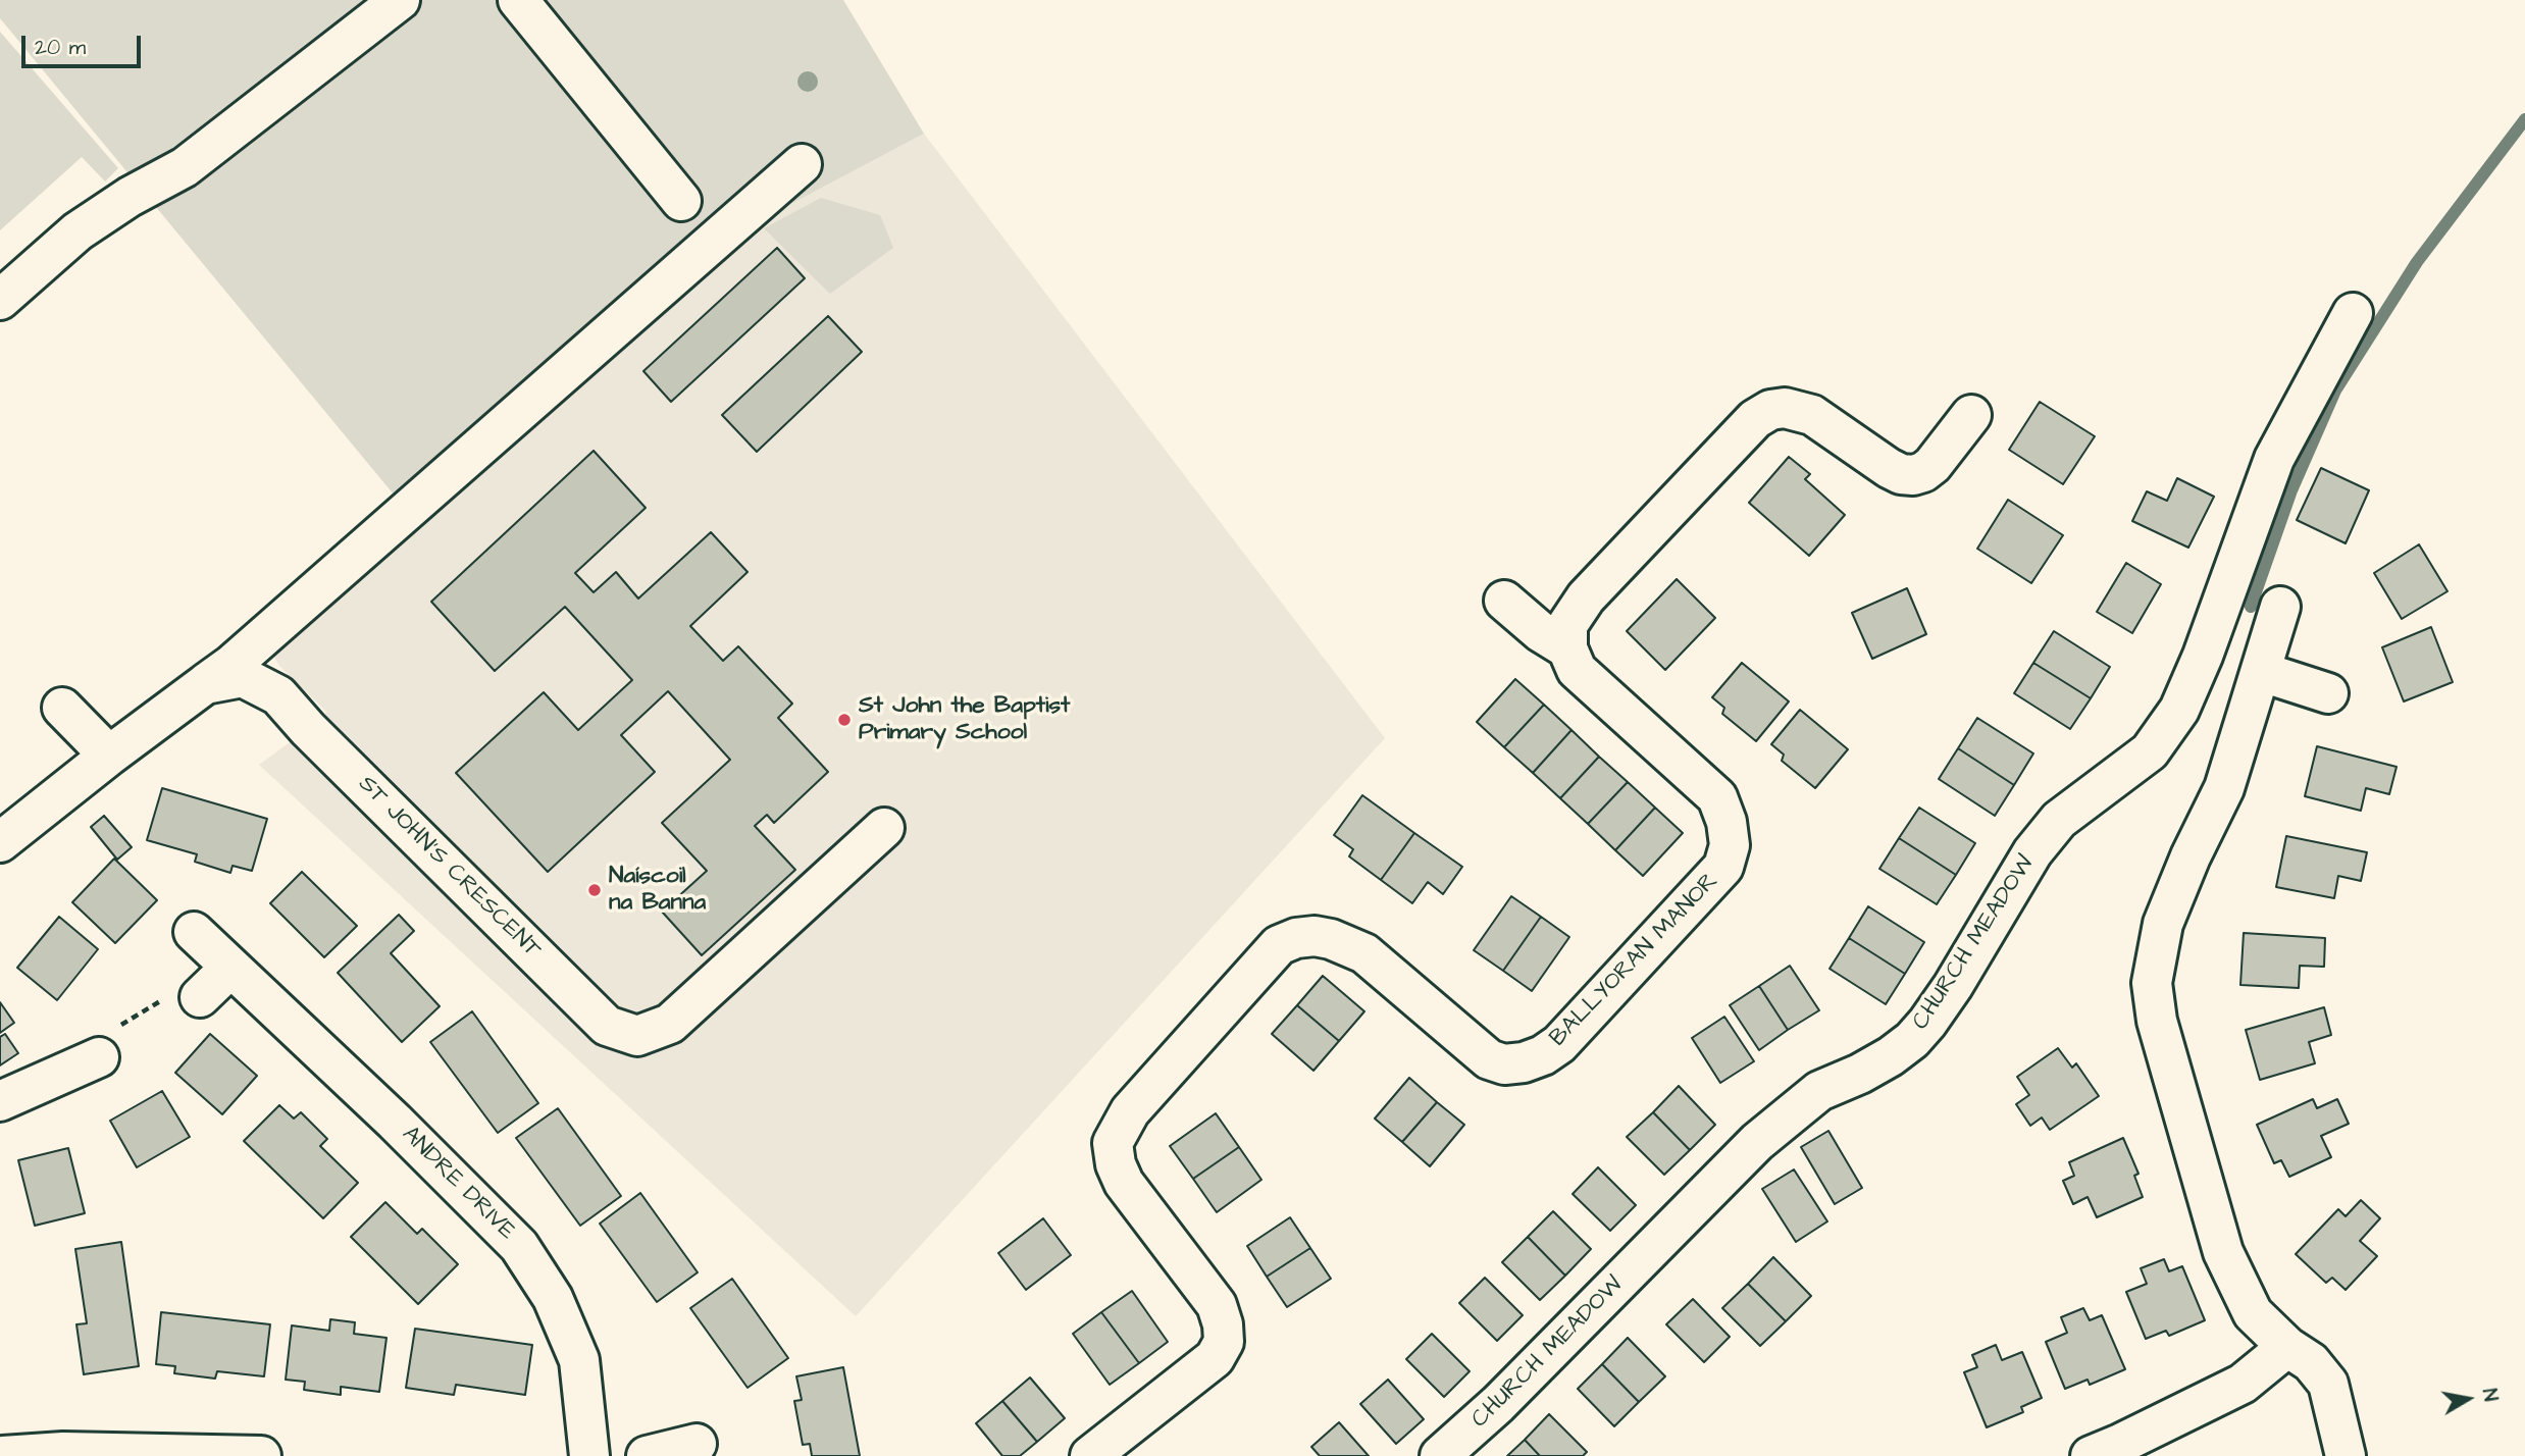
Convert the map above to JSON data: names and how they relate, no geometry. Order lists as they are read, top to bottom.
{
  "streets": {
    "street": [
      "ST JOHN'S CRESCENT",
      "CHURCH MEADOW",
      "BALLYORAN MANOR",
      "ANDRE DRIVE"
    ]
  },
  "places": ["St John the Baptist Primary School", "Naíscoil na Banna"],
  "scale_bar": "20 m",
  "north": "right"
}
